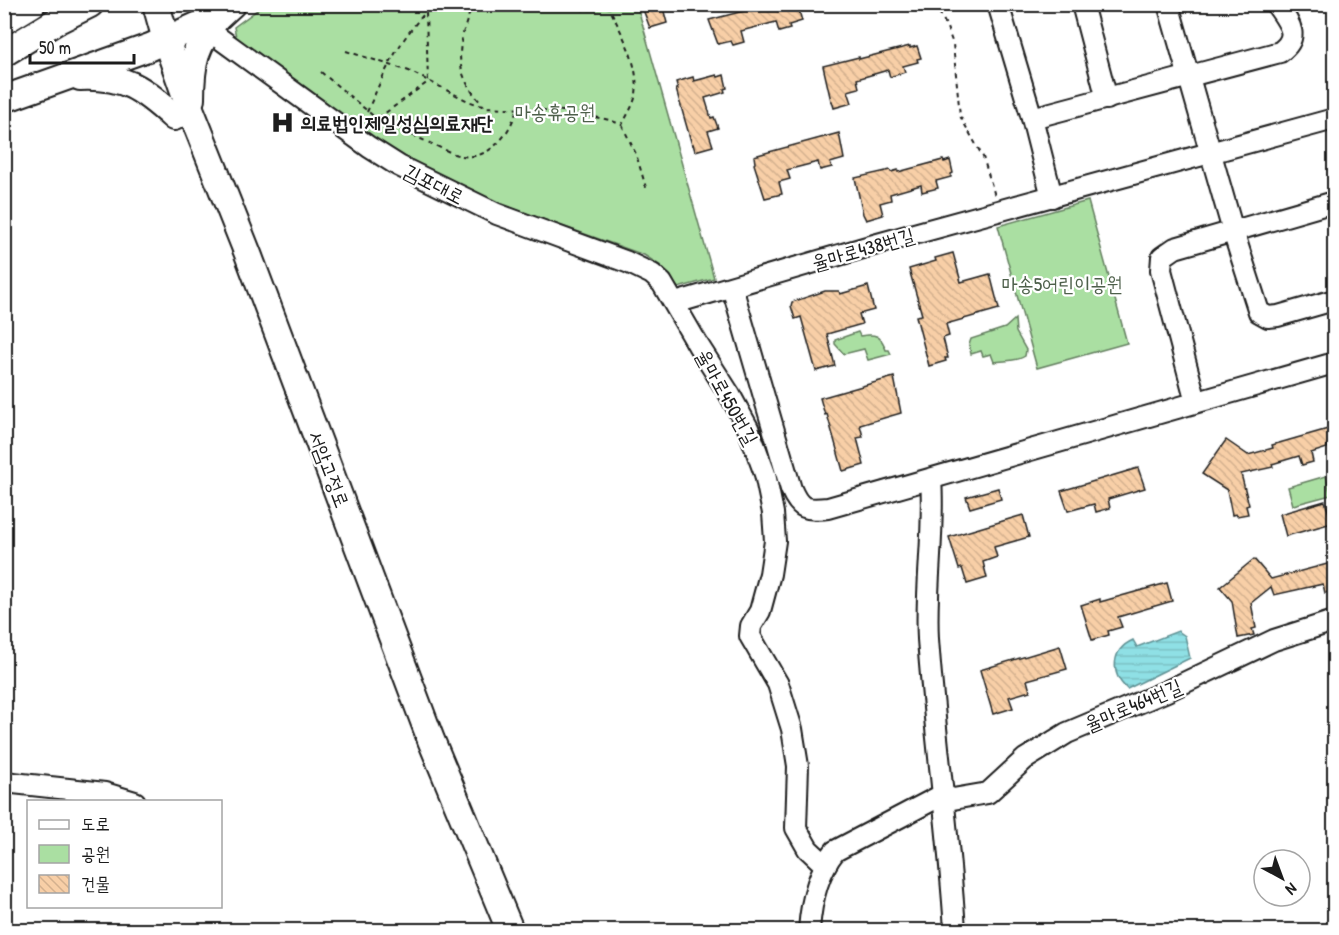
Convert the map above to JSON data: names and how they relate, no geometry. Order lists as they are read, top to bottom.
{
  "streets": {
    "main road": ["서암고정로"],
    "street": [
      "김포대로",
      "율마로438번길",
      "율마로450번길",
      "율마로464번길"
    ]
  },
  "crossings": [
    ["김포대로", "율마로438번길"],
    ["김포대로", "율마로450번길"],
    ["율마로438번길", "율마로450번길"],
    ["율마로450번길", "율마로464번길"]
  ],
  "parks": ["마송휴공원", "마송5어린이공원"],
  "places": {
    "hospital": ["의료법인제일성심의료재단"]
  },
  "legend": ["도로", "공원", "건물"],
  "scale_bar": "50 m",
  "north": "bottom right"
}
